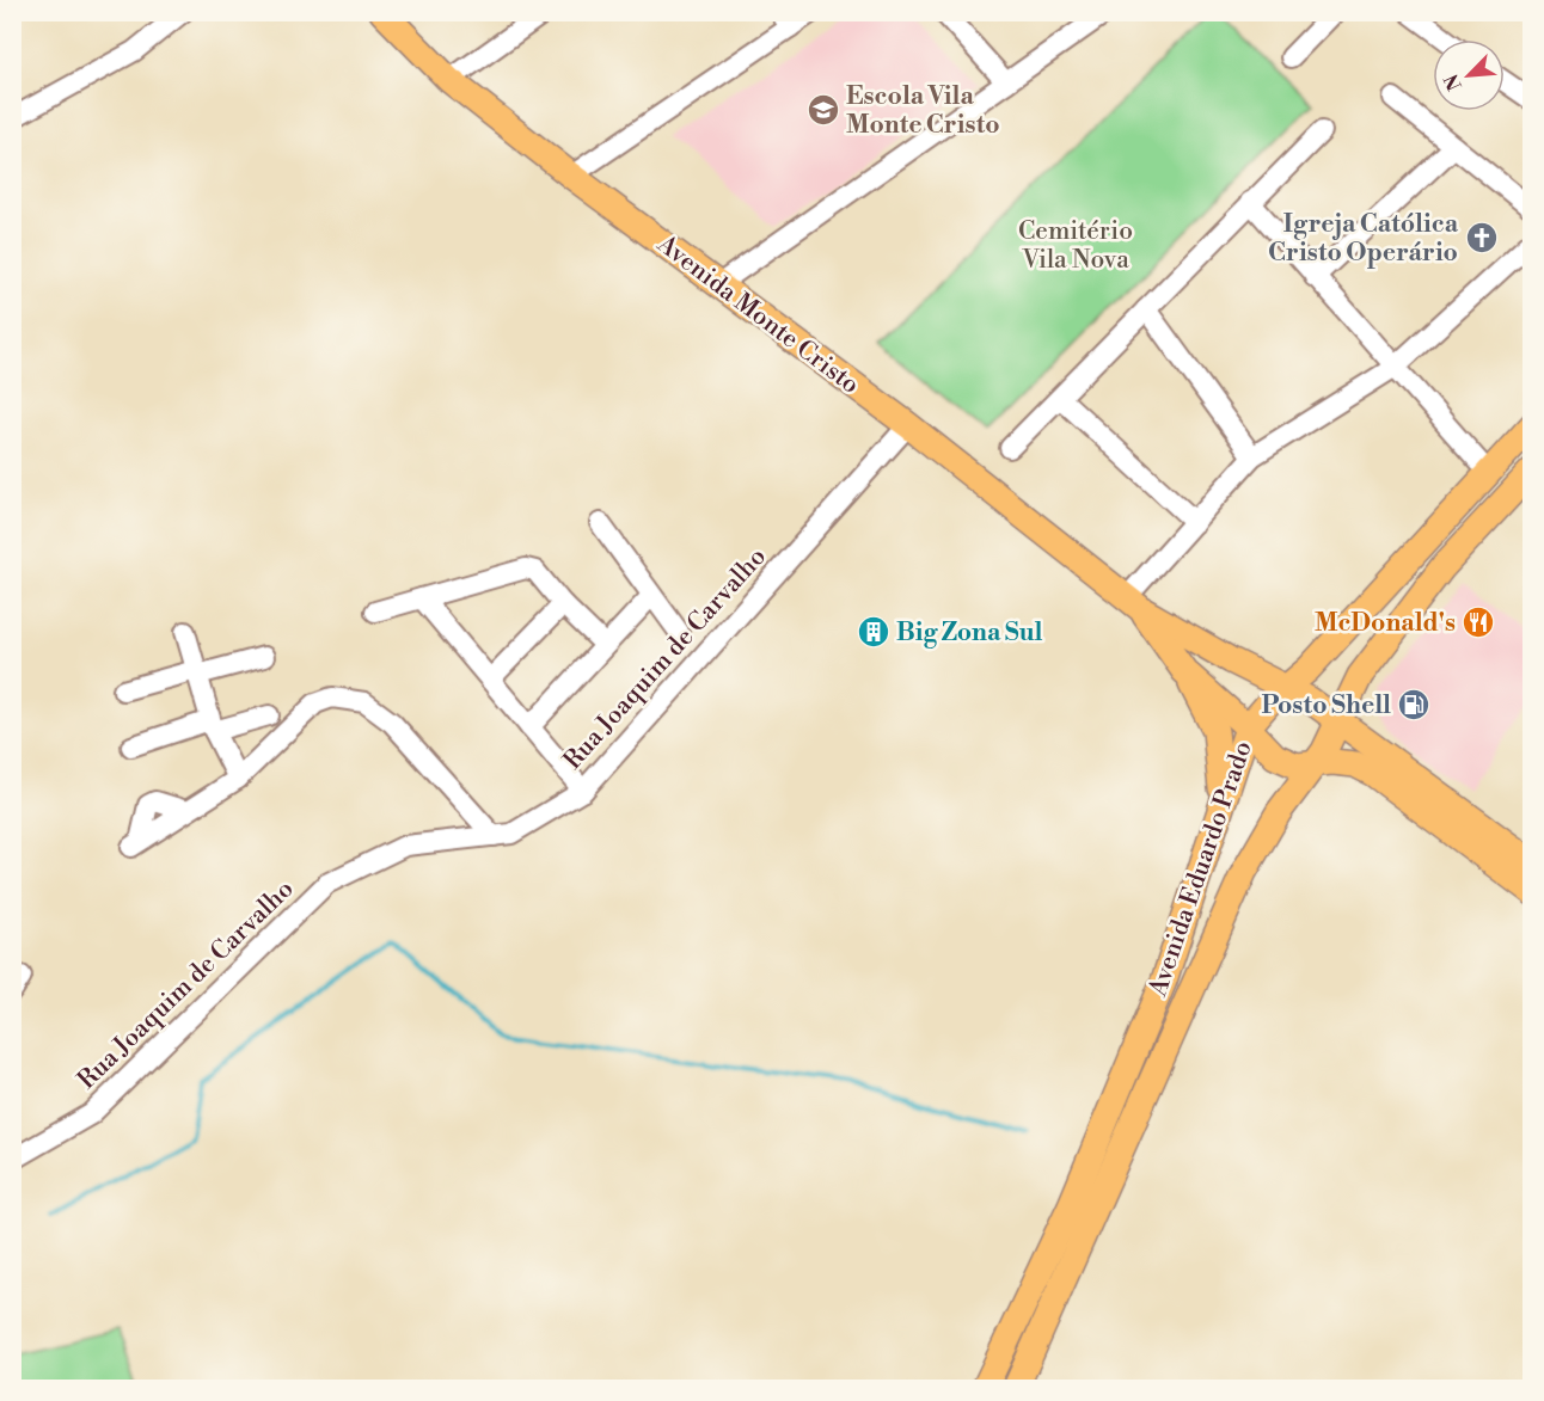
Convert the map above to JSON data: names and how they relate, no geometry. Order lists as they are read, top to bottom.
{
  "streets": {
    "main road": ["Avenida Monte Cristo", "Avenida Eduardo Prado"],
    "street": ["Rua Joaquim de Carvalho"]
  },
  "crossings": [
    ["Avenida Monte Cristo", "Rua Joaquim de Carvalho"],
    ["Avenida Monte Cristo", "Avenida Eduardo Prado"]
  ],
  "parks": ["Cemitério Vila Nova"],
  "places": {
    "school or university": ["Escola Vila Monte Cristo"],
    "church": ["Igreja Católica Cristo Operário"],
    "restaurant": ["McDonald's"],
    "building": ["Big Zona Sul"],
    "fuel station": ["Posto Shell"]
  },
  "north": "bottom left"
}
